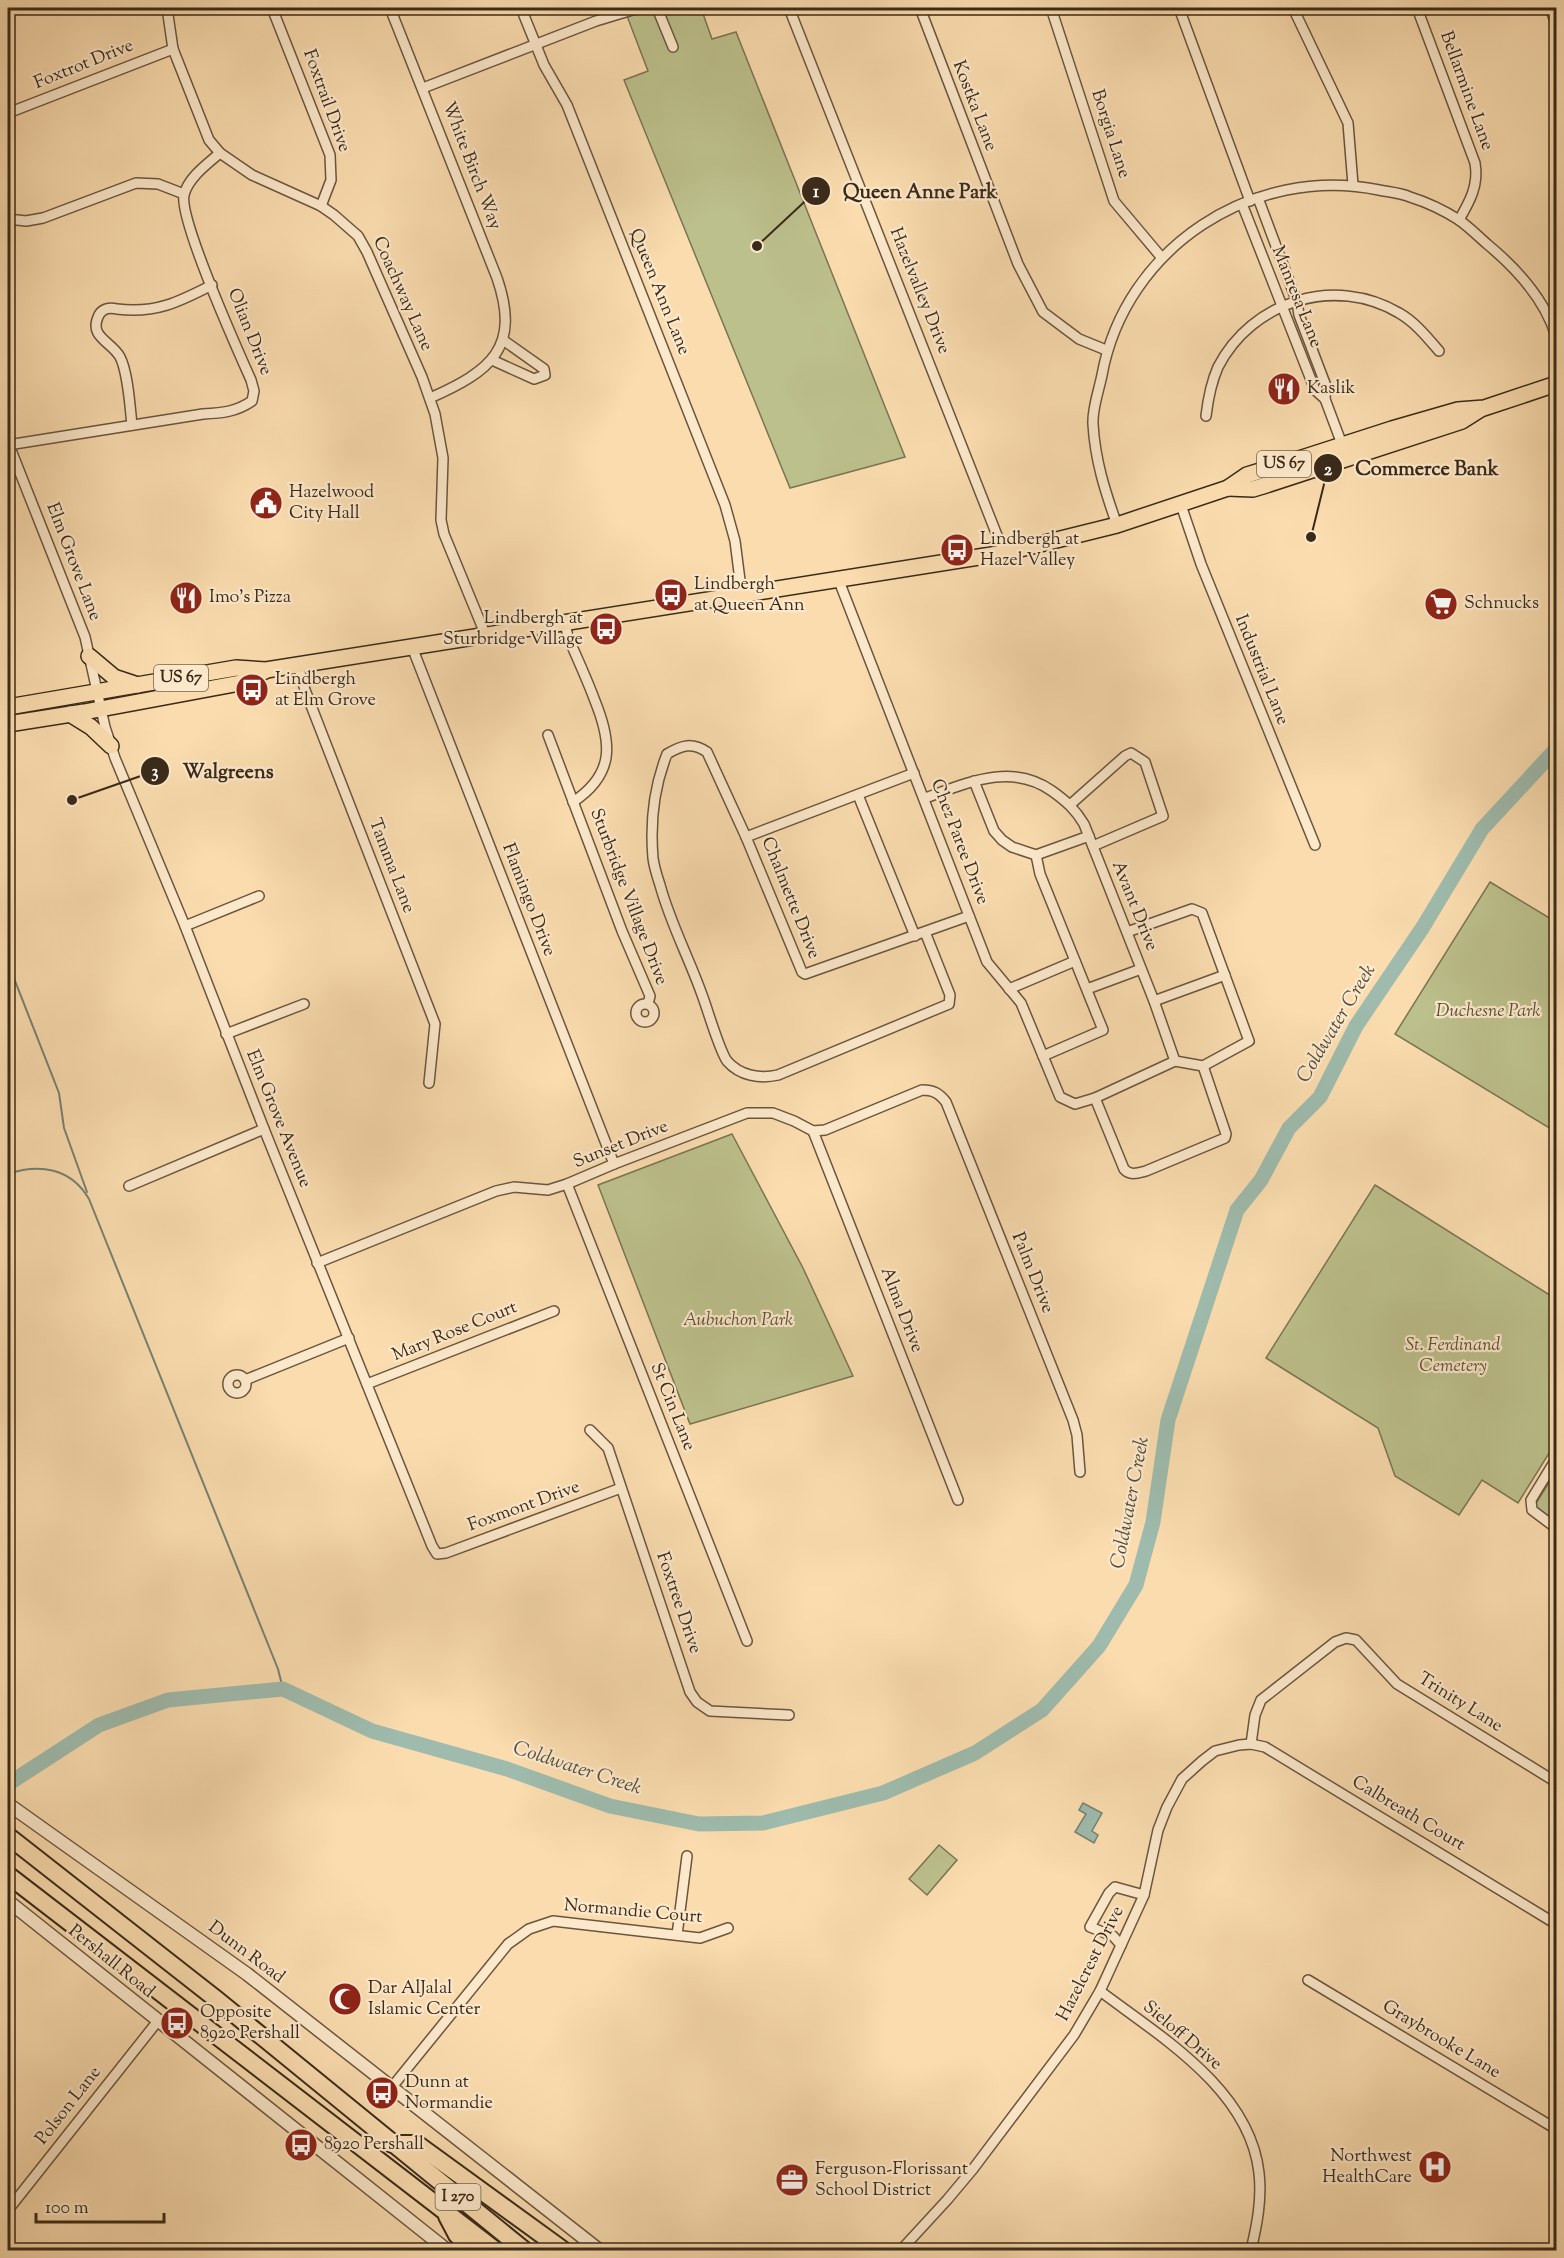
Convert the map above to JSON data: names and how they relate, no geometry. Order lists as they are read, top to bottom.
{
  "streets": {
    "highway": ["I 270"],
    "main road": ["US 67"],
    "street": [
      "Foxtrot Drive",
      "Bellarmine Lane",
      "Foxtrail Drive",
      "Kostka Lane",
      "Borgia Lane",
      "White Birch Way",
      "Hazelvalley Drive",
      "Queen Ann Lane",
      "Coachway Lane",
      "Manresa Lane",
      "Olian Drive",
      "Elm Grove Lane",
      "Industrial Lane",
      "Chez Paree Drive",
      "Tamma Lane",
      "Sturbridge Village Drive",
      "Chalmette Drive",
      "Flamingo Drive",
      "Avant Drive",
      "Elm Grove Avenue",
      "Sunset Drive",
      "Palm Drive",
      "Alma Drive",
      "Mary Rose Court",
      "St Cin Lane",
      "Foxmont Drive",
      "Foxtree Drive",
      "Trinity Lane",
      "Calbreath Court",
      "Normandie Court",
      "Dunn Road",
      "Pershall Road",
      "Hazelcrest Drive",
      "Sieloff Drive",
      "Graybrooke Lane",
      "Polson Lane"
    ]
  },
  "crossings": [
    ["Foxtrot Drive", "Coachway Lane"],
    ["Foxtrail Drive", "Coachway Lane"],
    ["White Birch Way", "Coachway Lane"],
    ["Hazelvalley Drive", "US 67"],
    ["Queen Ann Lane", "US 67"],
    ["Coachway Lane", "US 67"],
    ["Manresa Lane", "US 67"],
    ["Olian Drive", "Elm Grove Lane"],
    ["US 67", "Elm Grove Lane"],
    ["US 67", "Industrial Lane"],
    ["US 67", "Chez Paree Drive"],
    ["US 67", "Tamma Lane"],
    ["US 67", "Sturbridge Village Drive"],
    ["US 67", "Flamingo Drive"],
    ["US 67", "Elm Grove Avenue"],
    ["Elm Grove Lane", "Elm Grove Avenue"],
    ["Chez Paree Drive", "Chalmette Drive"],
    ["Chez Paree Drive", "Avant Drive"],
    ["Flamingo Drive", "Sunset Drive"],
    ["Elm Grove Avenue", "Sunset Drive"],
    ["Elm Grove Avenue", "Mary Rose Court"],
    ["Elm Grove Avenue", "Foxmont Drive"],
    ["Sunset Drive", "Palm Drive"],
    ["Sunset Drive", "Alma Drive"],
    ["Sunset Drive", "St Cin Lane"],
    ["Palm Drive", "Alma Drive"],
    ["Foxmont Drive", "Foxtree Drive"],
    ["Trinity Lane", "Calbreath Court"],
    ["Calbreath Court", "Hazelcrest Drive"],
    ["Normandie Court", "Dunn Road"],
    ["Pershall Road", "Polson Lane"],
    ["Hazelcrest Drive", "Sieloff Drive"]
  ],
  "water": ["Coldwater Creek"],
  "parks": ["Duchesne Park", "Aubuchon Park", "St. Ferdinand Cemetery"],
  "places": {
    "other": ["Queen Anne Park", "Commerce Bank", "Walgreens"],
    "restaurant": ["Kaslik", "Imo's Pizza"],
    "public building": ["Hazelwood City Hall"],
    "bus stop": [
      "Lindbergh at Hazel Valley",
      "Lindbergh at Queen Ann",
      "Lindbergh at Sturbridge Village",
      "Lindbergh at Elm Grove",
      "Opposite 8920 Pershall",
      "Dunn at Normandie",
      "8920 Pershall"
    ],
    "supermarket": ["Schnucks"],
    "mosque": ["Dar AlJalal Islamic Center"],
    "hospital": ["Northwest HealthCare"],
    "office": ["Ferguson-Florissant School District"]
  },
  "scale_bar": "100 m"
}
